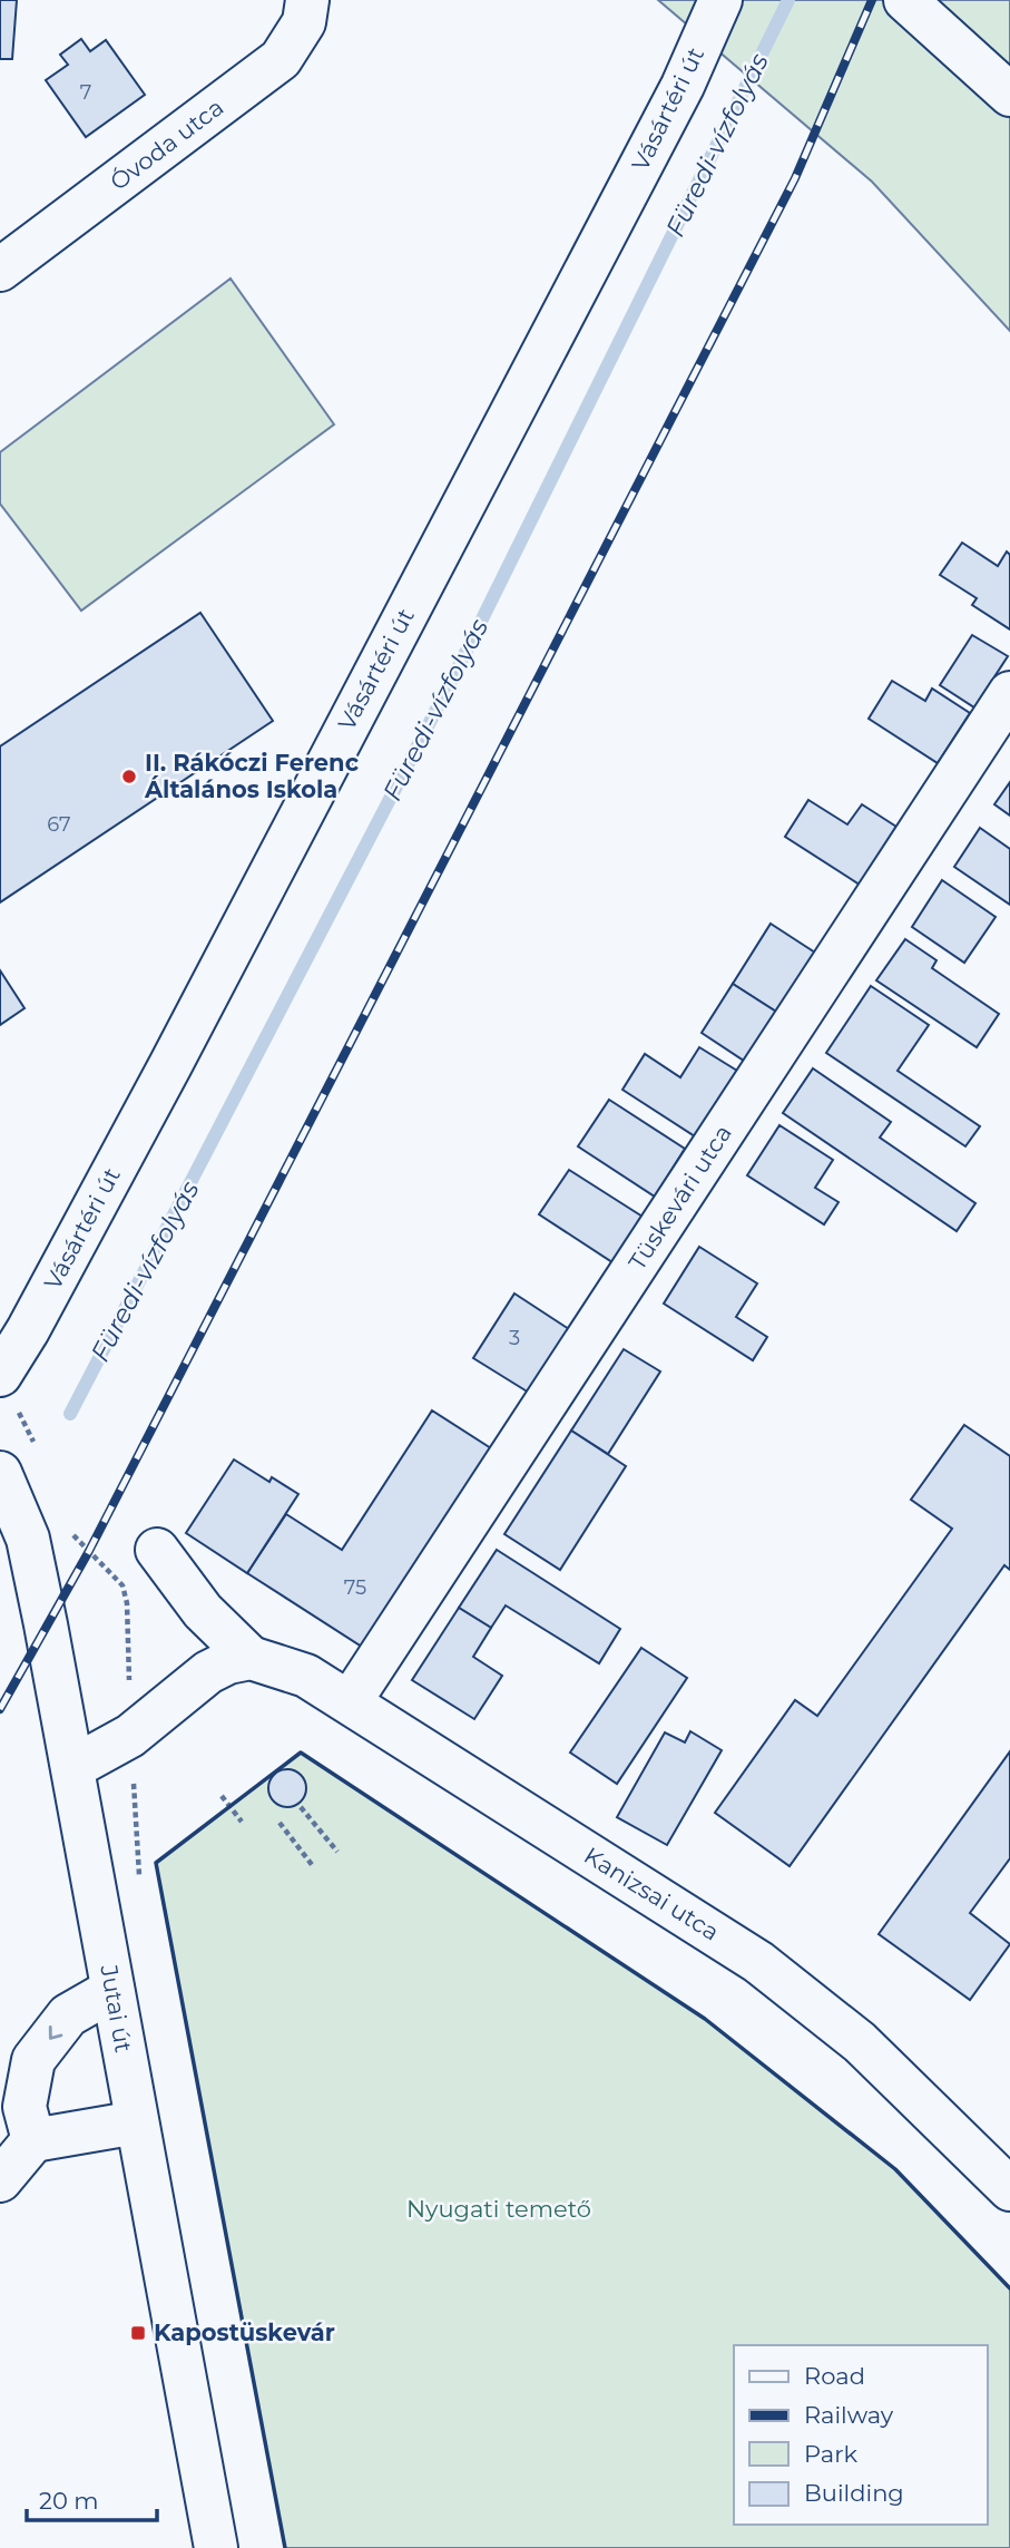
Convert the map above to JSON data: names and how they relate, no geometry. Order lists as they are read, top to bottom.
{
  "streets": {
    "street": [
      "Vásártéri út",
      "Óvoda utca",
      "Tüskevári utca",
      "Kanizsai utca",
      "Jutai út"
    ]
  },
  "crossings": [
    ["Tüskevári utca", "Kanizsai utca"]
  ],
  "water": ["Füredi-vízfolyás"],
  "parks": ["Nyugati temető"],
  "places": {
    "other": ["II. Rákóczi Ferenc Általános Iskola"],
    "transit": ["Kapostüskevár"]
  },
  "house_numbers": [
    "7",
    "67",
    "3",
    "75"
  ],
  "legend": [
    "Road",
    "Railway",
    "Park",
    "Building"
  ],
  "scale_bar": "20 m"
}
